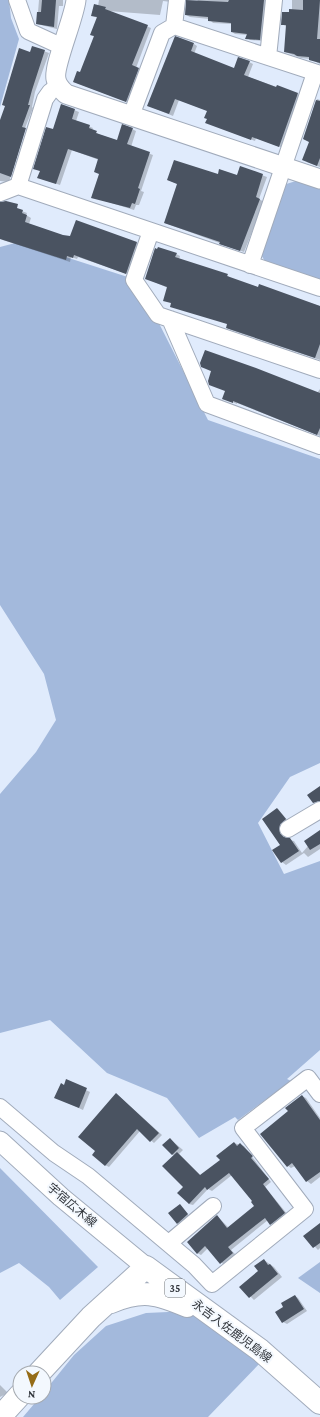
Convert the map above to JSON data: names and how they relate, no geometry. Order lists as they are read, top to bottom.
{
  "streets": {
    "main road": ["35", "永吉入佐鹿児島線"],
    "street": ["宇宿広木線"]
  },
  "crossings": [
    ["宇宿広木線", "永吉入佐鹿児島線"]
  ],
  "north": "bottom"
}
